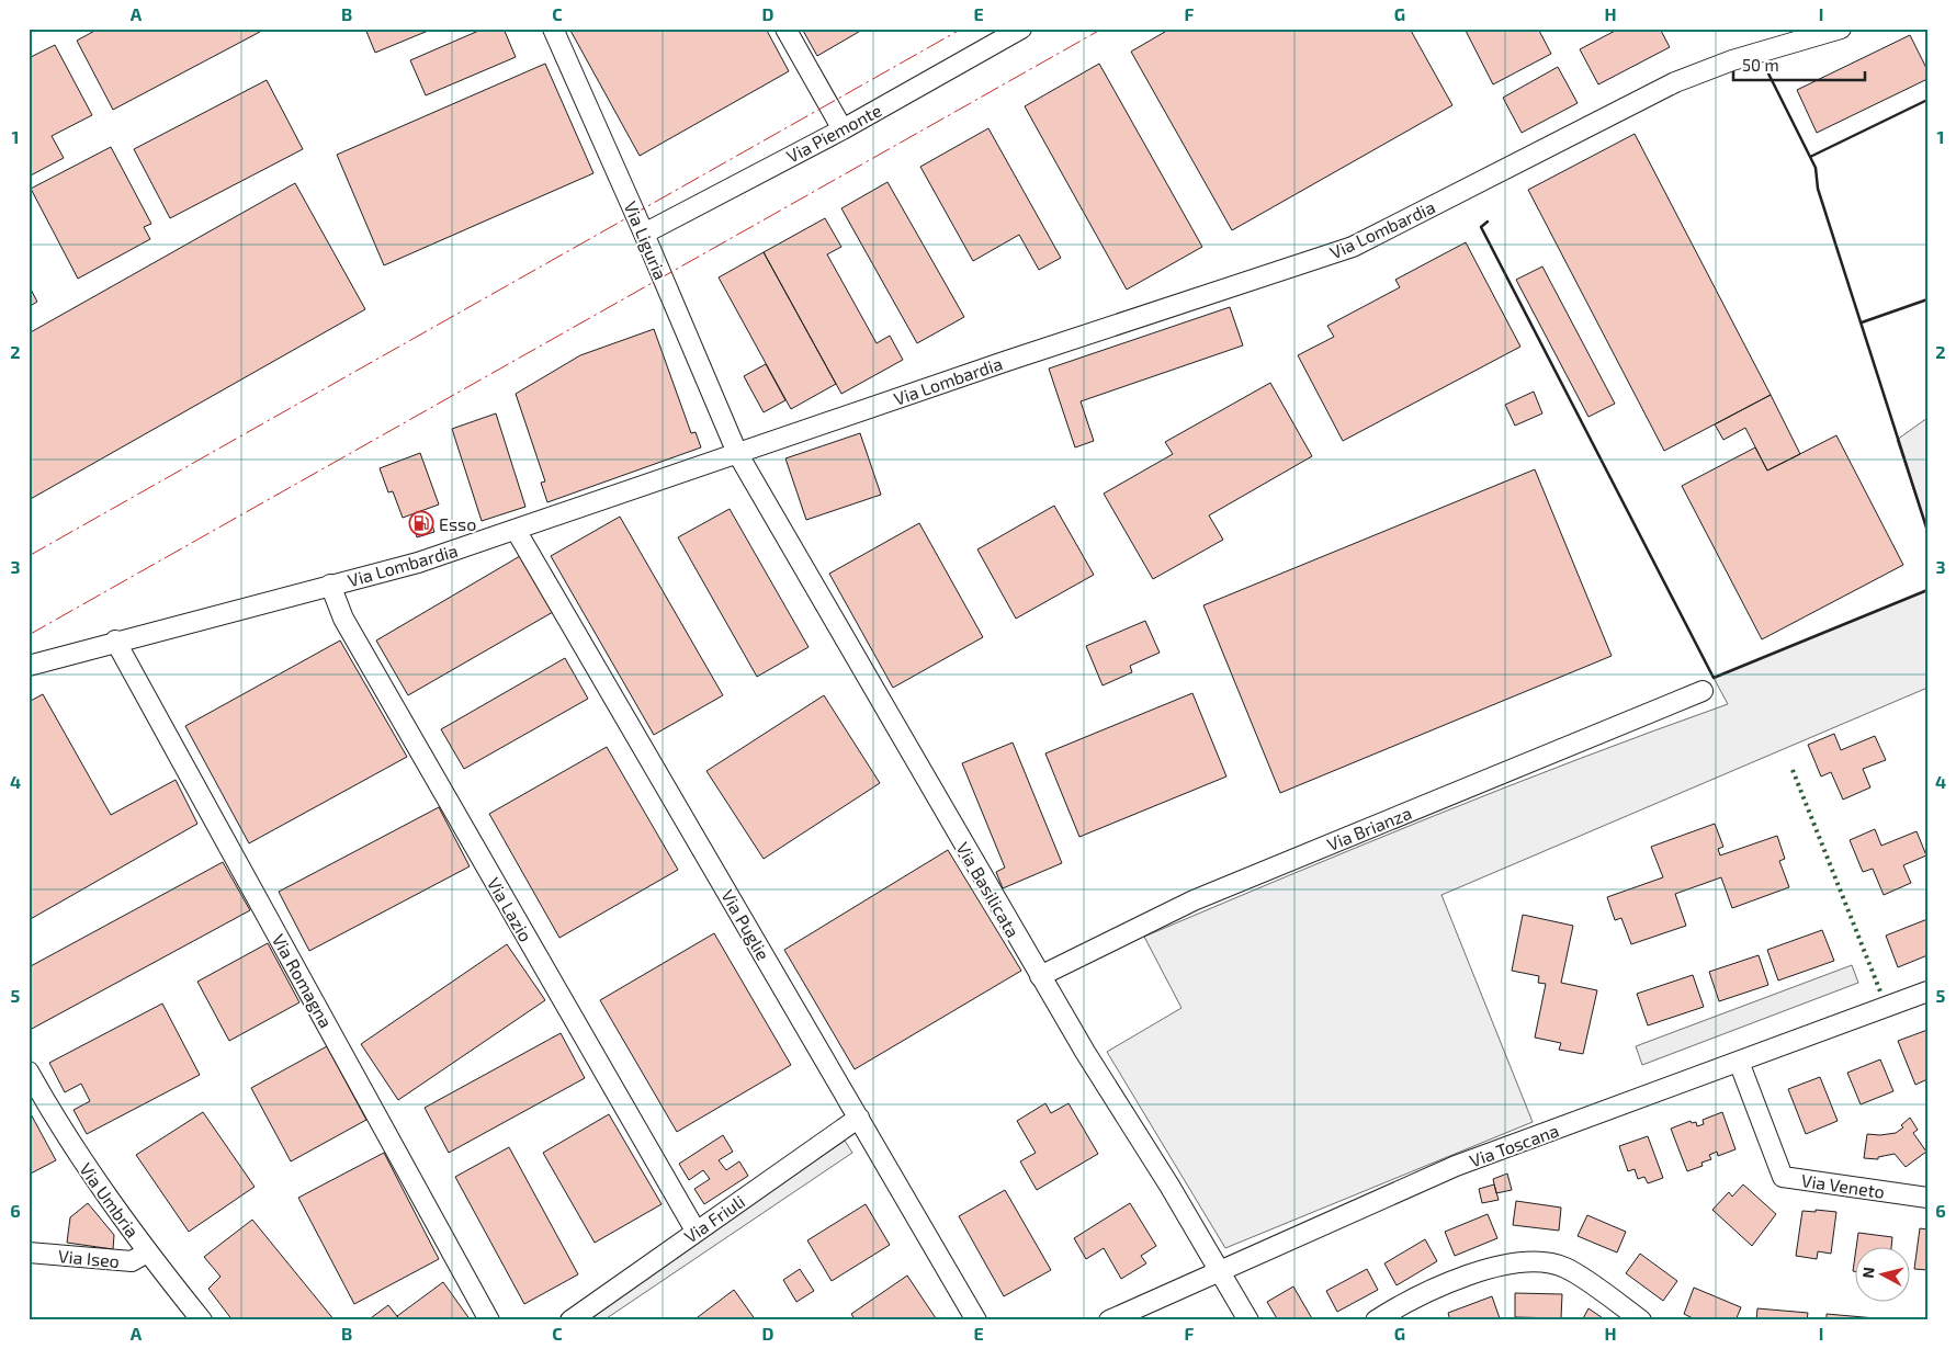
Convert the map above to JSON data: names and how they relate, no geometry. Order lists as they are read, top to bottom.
{
  "streets": {
    "street": [
      "Via Piemonte",
      "Via Lombardia",
      "Via Liguria",
      "Via Brianza",
      "Via Basilicata",
      "Via Lazio",
      "Via Puglie",
      "Via Romagna",
      "Via Toscana",
      "Via Veneto",
      "Via Umbria",
      "Via Friuli",
      "Via Iseo"
    ]
  },
  "crossings": [
    ["Via Piemonte", "Via Liguria"],
    ["Via Lombardia", "Via Liguria"],
    ["Via Lombardia", "Via Basilicata"],
    ["Via Lombardia", "Via Lazio"],
    ["Via Lombardia", "Via Puglie"],
    ["Via Lombardia", "Via Romagna"],
    ["Via Liguria", "Via Basilicata"],
    ["Via Brianza", "Via Basilicata"],
    ["Via Basilicata", "Via Toscana"],
    ["Via Lazio", "Via Friuli"],
    ["Via Puglie", "Via Friuli"],
    ["Via Toscana", "Via Veneto"],
    ["Via Umbria", "Via Iseo"]
  ],
  "places": {
    "fuel station": ["Esso"]
  },
  "scale_bar": "50 m",
  "north": "left",
  "grid": {
    "columns": [
      "A",
      "B",
      "C",
      "D",
      "E",
      "F",
      "G",
      "H",
      "I"
    ],
    "rows": [
      "1",
      "2",
      "3",
      "4",
      "5",
      "6"
    ]
  }
}
